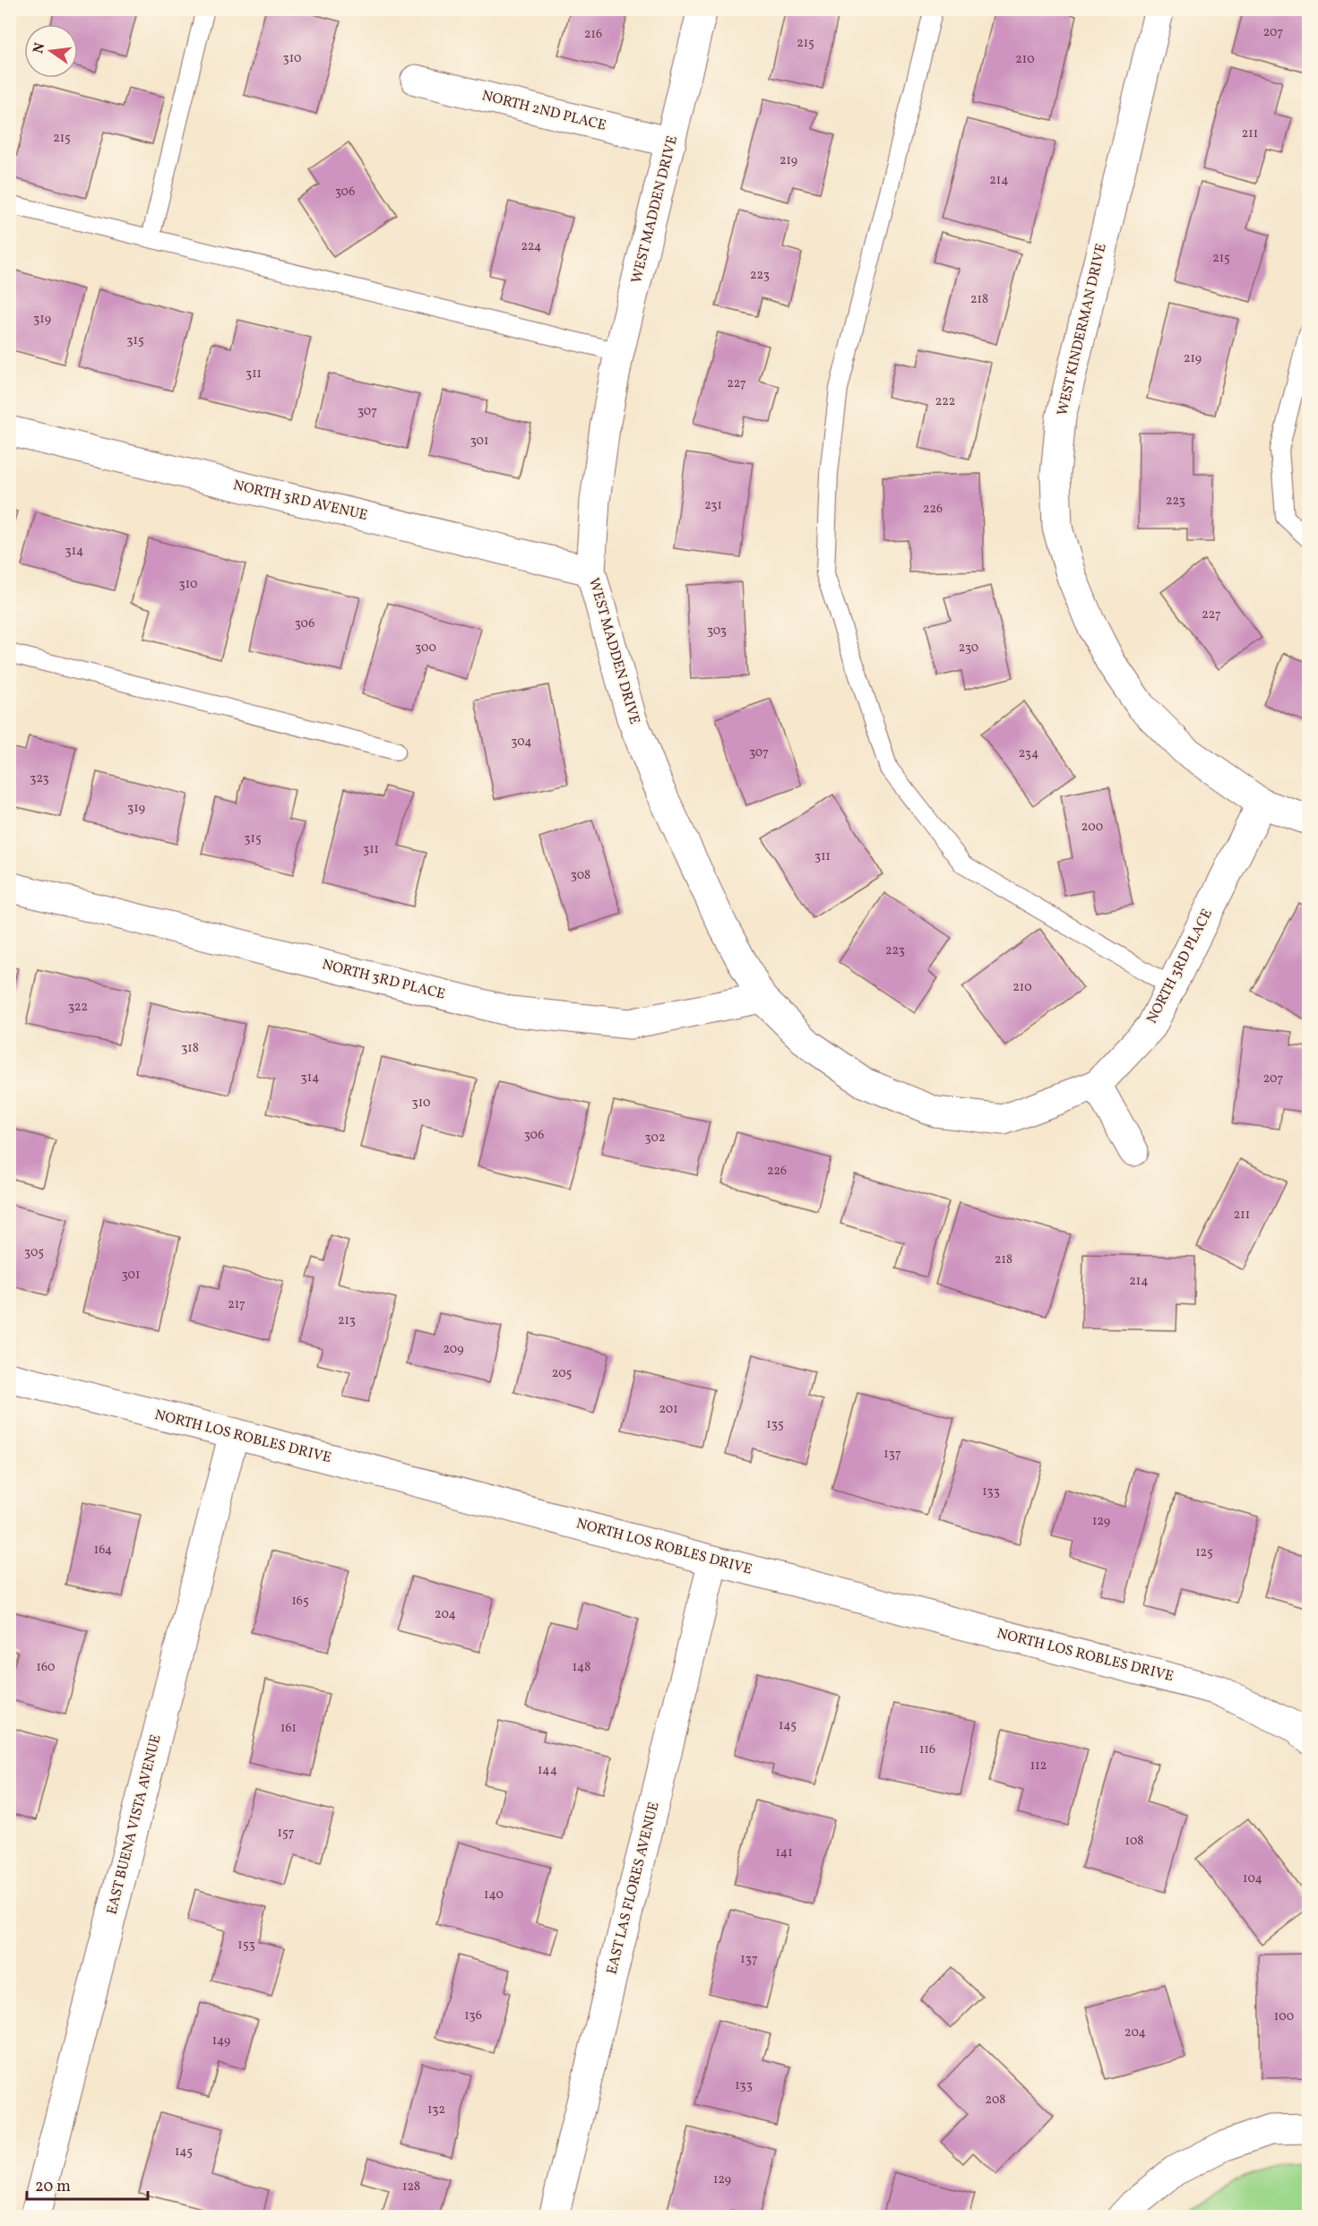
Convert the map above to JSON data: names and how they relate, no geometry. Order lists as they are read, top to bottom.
{
  "streets": {
    "street": [
      "NORTH 2ND PLACE",
      "WEST MADDEN DRIVE",
      "WEST KINDERMAN DRIVE",
      "NORTH 3RD AVENUE",
      "NORTH 3RD PLACE",
      "NORTH LOS ROBLES DRIVE",
      "EAST BUENA VISTA AVENUE",
      "EAST LAS FLORES AVENUE"
    ]
  },
  "crossings": [
    ["NORTH 2ND PLACE", "WEST MADDEN DRIVE"],
    ["WEST MADDEN DRIVE", "NORTH 3RD AVENUE"],
    ["WEST MADDEN DRIVE", "NORTH 3RD PLACE"],
    ["WEST KINDERMAN DRIVE", "NORTH 3RD PLACE"],
    ["NORTH LOS ROBLES DRIVE", "EAST BUENA VISTA AVENUE"],
    ["NORTH LOS ROBLES DRIVE", "EAST LAS FLORES AVENUE"]
  ],
  "house_numbers": [
    "207",
    "216",
    "215",
    "310",
    "210",
    "211",
    "215",
    "219",
    "214",
    "306",
    "224",
    "215",
    "223",
    "218",
    "319",
    "315",
    "219",
    "311",
    "227",
    "222",
    "307",
    "301",
    "223",
    "231",
    "226",
    "314",
    "310",
    "227",
    "306",
    "303",
    "300",
    "230",
    "304",
    "307",
    "234",
    "323",
    "319",
    "200",
    "315",
    "311",
    "311",
    "308",
    "223",
    "210",
    "322",
    "318",
    "314",
    "207",
    "310",
    "306",
    "302",
    "226",
    "211",
    "305",
    "218",
    "301",
    "214",
    "217",
    "213",
    "209",
    "205",
    "201",
    "135",
    "137",
    "133",
    "129",
    "164",
    "125",
    "165",
    "204",
    "160",
    "148",
    "145",
    "161",
    "116",
    "112",
    "144",
    "157",
    "108",
    "141",
    "104",
    "140",
    "153",
    "137",
    "136",
    "100",
    "204",
    "149",
    "133",
    "208",
    "132",
    "145",
    "129",
    "128"
  ],
  "scale_bar": "20 m",
  "north": "left"
}
